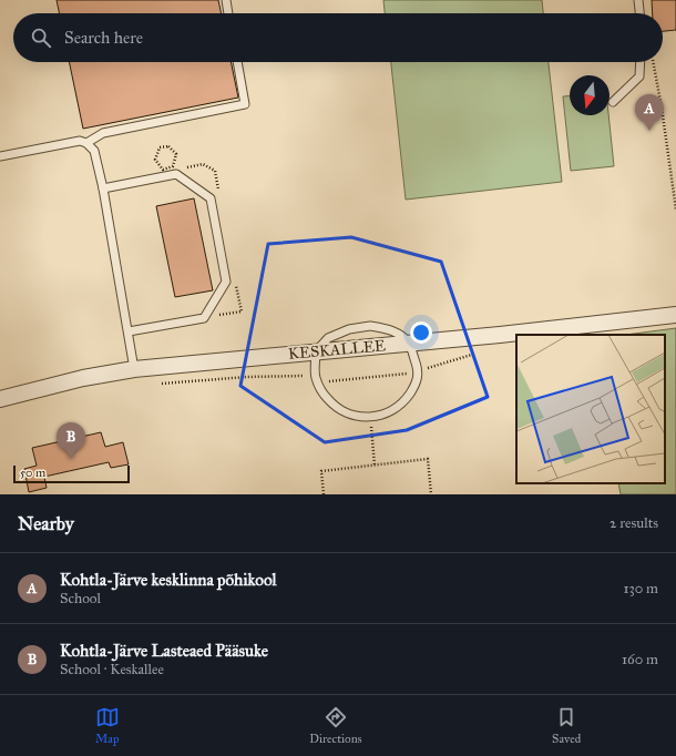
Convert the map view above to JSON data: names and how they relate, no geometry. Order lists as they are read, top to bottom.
{
  "streets": {
    "street": ["KESKALLEE"]
  },
  "scale_bar": "50 m",
  "north": "bottom",
  "page": {
    "search": "Search here",
    "pins": ["A", "B"],
    "scale": "50 m",
    "heading": ["Nearby", "2 results"],
    "list": [
      {
        "mark": "A",
        "name": "Kohtla-Järve kesklinna põhikool",
        "note": "School",
        "value": "130 m"
      },
      {
        "mark": "B",
        "name": "Kohtla-Järve Lasteaed Pääsuke",
        "note": "School · Keskallee",
        "value": "160 m"
      }
    ],
    "nav": ["Map", "Directions", "Saved"]
  }
}
